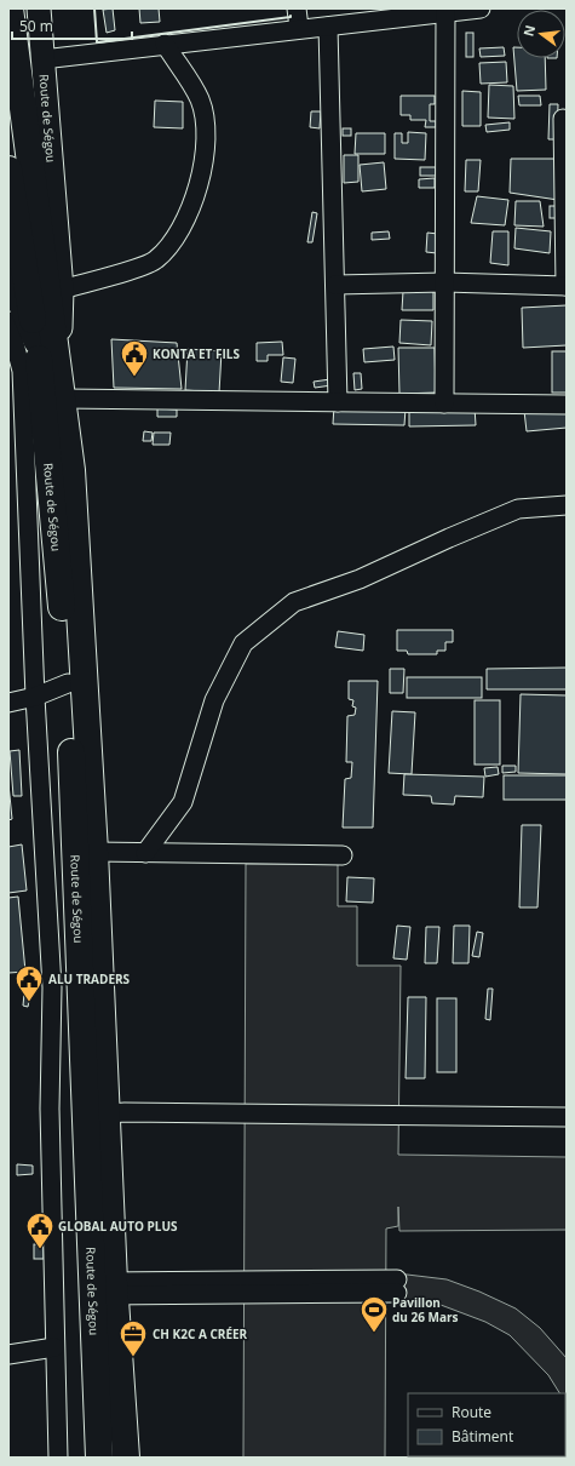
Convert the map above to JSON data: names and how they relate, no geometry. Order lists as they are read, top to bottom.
{
  "streets": {
    "highway": ["Route de Ségou"]
  },
  "places": {
    "public building": ["KONTA ET FILS", "ALU TRADERS", "GLOBAL AUTO PLUS"],
    "sports": ["Pavillon du 26 Mars"],
    "office": ["CH K2C A CRÉER"]
  },
  "legend": ["Route", "Bâtiment"],
  "scale_bar": "50 m",
  "north": "left"
}
